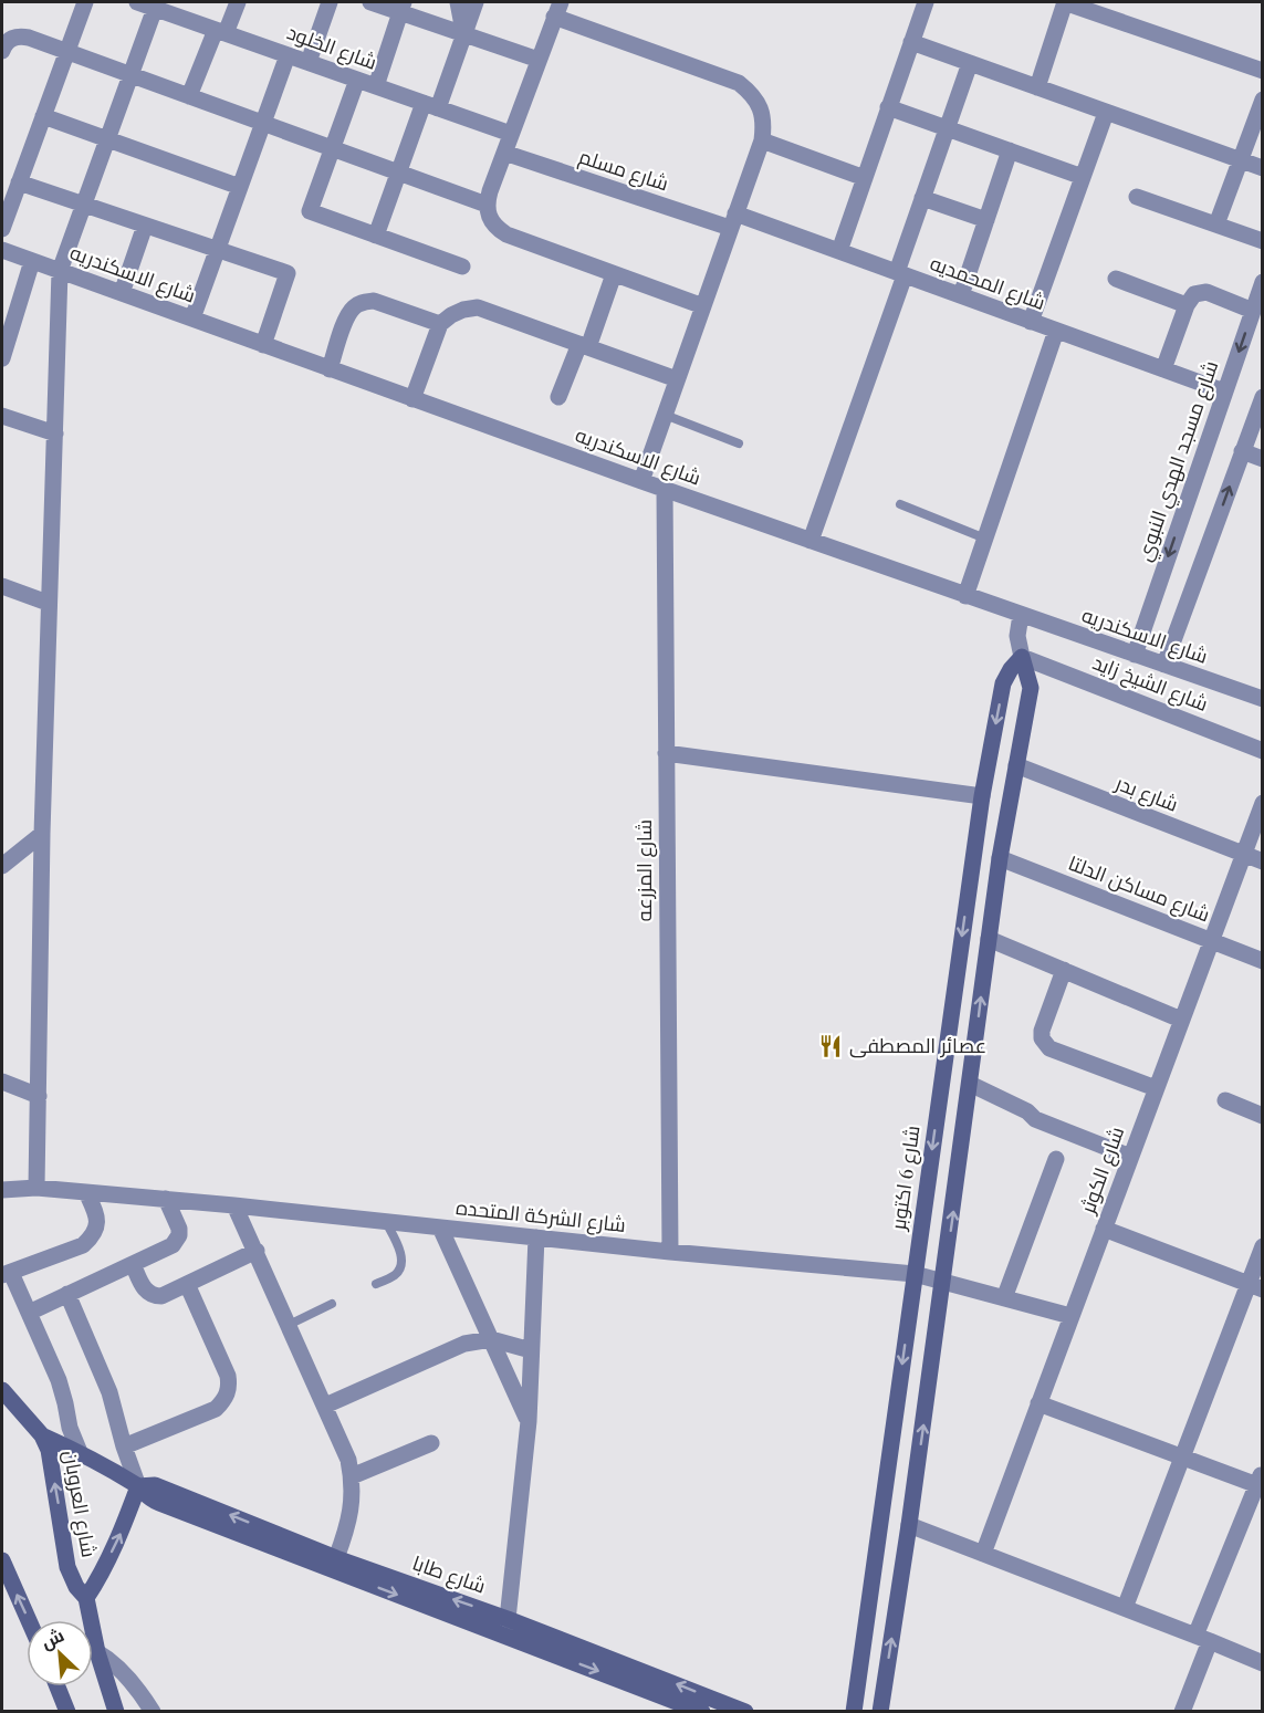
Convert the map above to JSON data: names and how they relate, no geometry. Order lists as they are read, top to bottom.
{
  "streets": {
    "street": [
      "شارع الخلود",
      "شارع مسلم",
      "شارع الاسكندريه",
      "شارع المحمديه",
      "شارع مسجد الهدي النبوي",
      "شارع الشيخ زايد",
      "شارع بدر",
      "شارع المزرعه",
      "شارع مساكن الدلتا",
      "شارع الكوثر",
      "شارع 6 اكتوبر",
      "شارع الشركة المتحده",
      "شارع العروبان",
      "شارع طابا"
    ]
  },
  "crossings": [
    ["شارع مسلم", "شارع المحمديه"],
    ["شارع الاسكندريه", "شارع مسجد الهدي النبوي"],
    ["شارع الاسكندريه", "شارع المزرعه"],
    ["شارع المحمديه", "شارع مسجد الهدي النبوي"],
    ["شارع الشيخ زايد", "شارع 6 اكتوبر"],
    ["شارع بدر", "شارع الكوثر"],
    ["شارع المزرعه", "شارع الشركة المتحده"],
    ["شارع مساكن الدلتا", "شارع الكوثر"],
    ["شارع الكوثر", "شارع الشركة المتحده"],
    ["شارع 6 اكتوبر", "شارع الشركة المتحده"],
    ["شارع العروبان", "شارع طابا"]
  ],
  "places": {
    "restaurant": ["عصائر المصطفى"]
  },
  "north": "top left"
}
